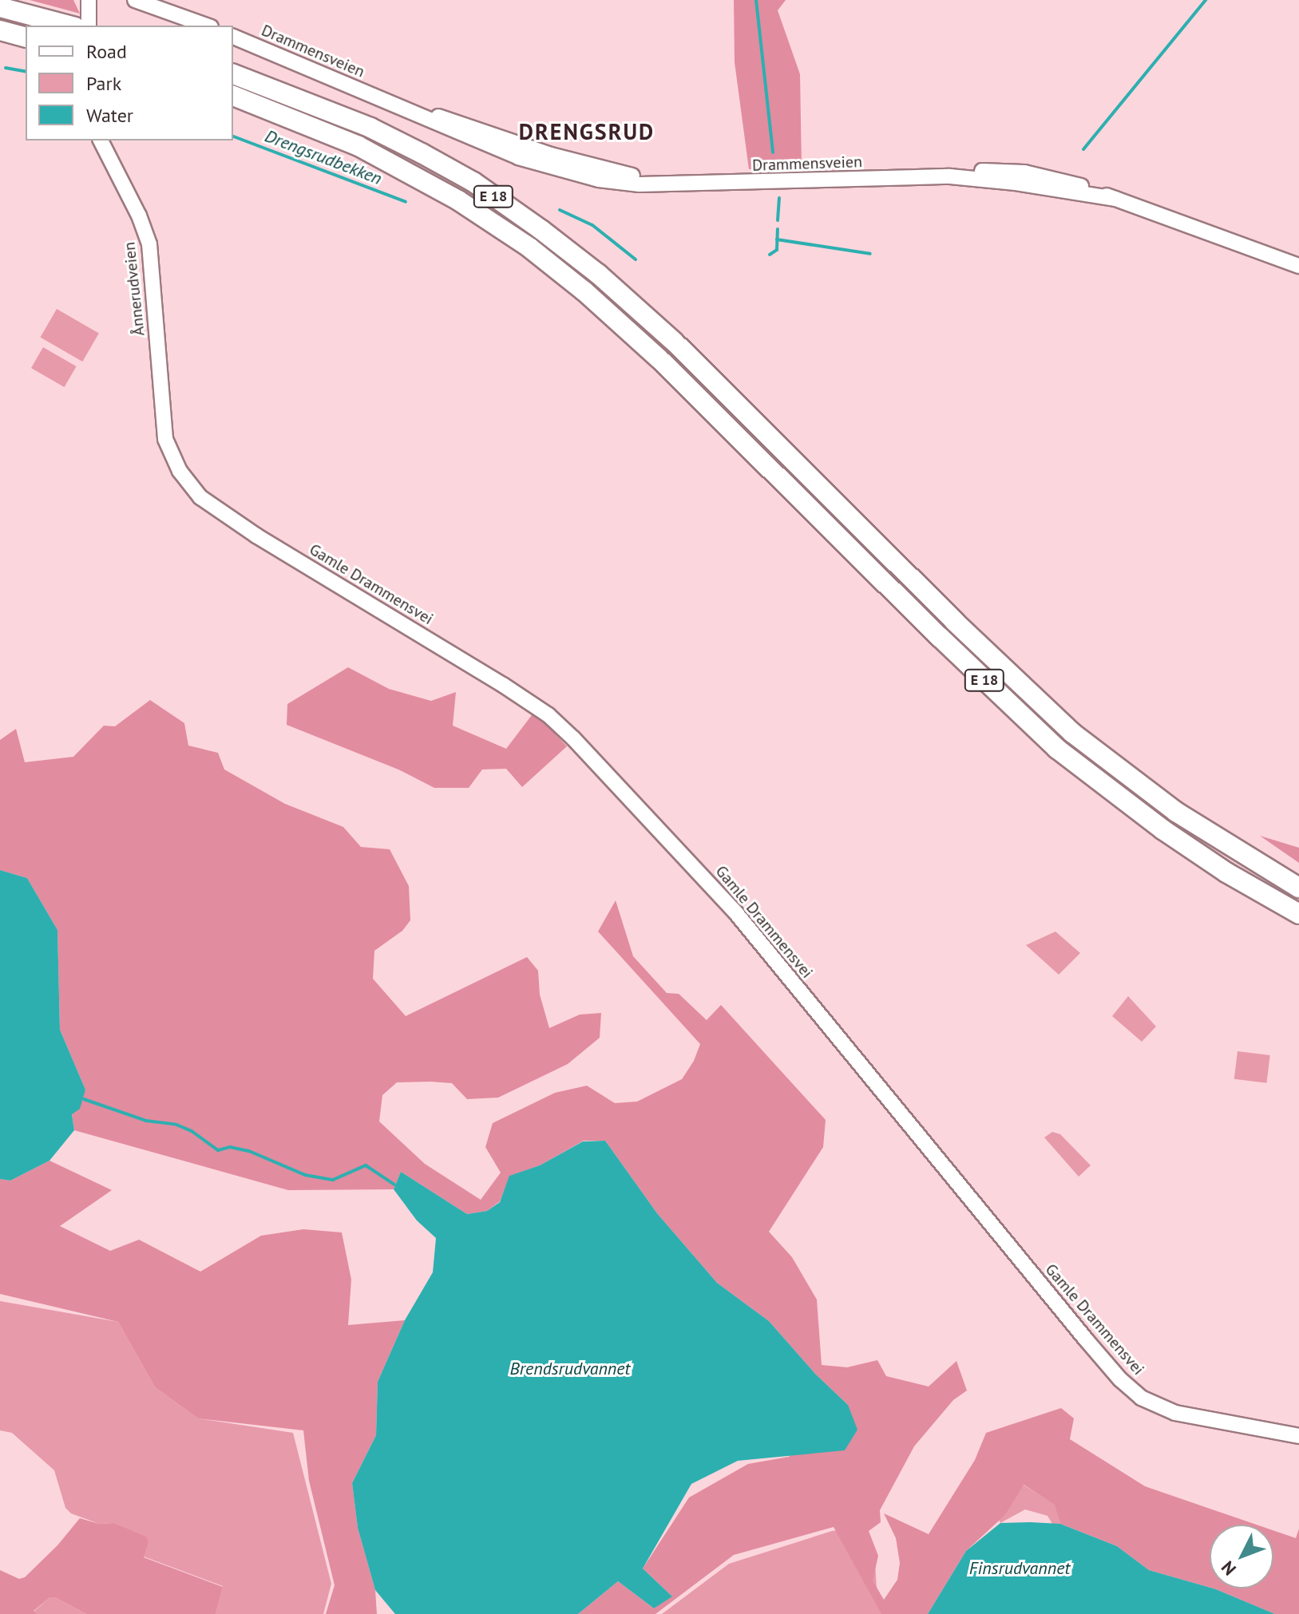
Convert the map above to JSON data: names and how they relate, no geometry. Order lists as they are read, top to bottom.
{
  "streets": {
    "highway": ["E 18"],
    "main road": ["Drammensveien", "Ånnerudveien", "Gamle Drammensvei"]
  },
  "crossings": [
    ["Ånnerudveien", "Gamle Drammensvei"]
  ],
  "districts": ["DRENGSRUD"],
  "water": ["Drengsrudbekken", "Brendsrudvannet", "Finsrudvannet"],
  "legend": ["Road", "Park", "Water"],
  "north": "bottom left"
}
